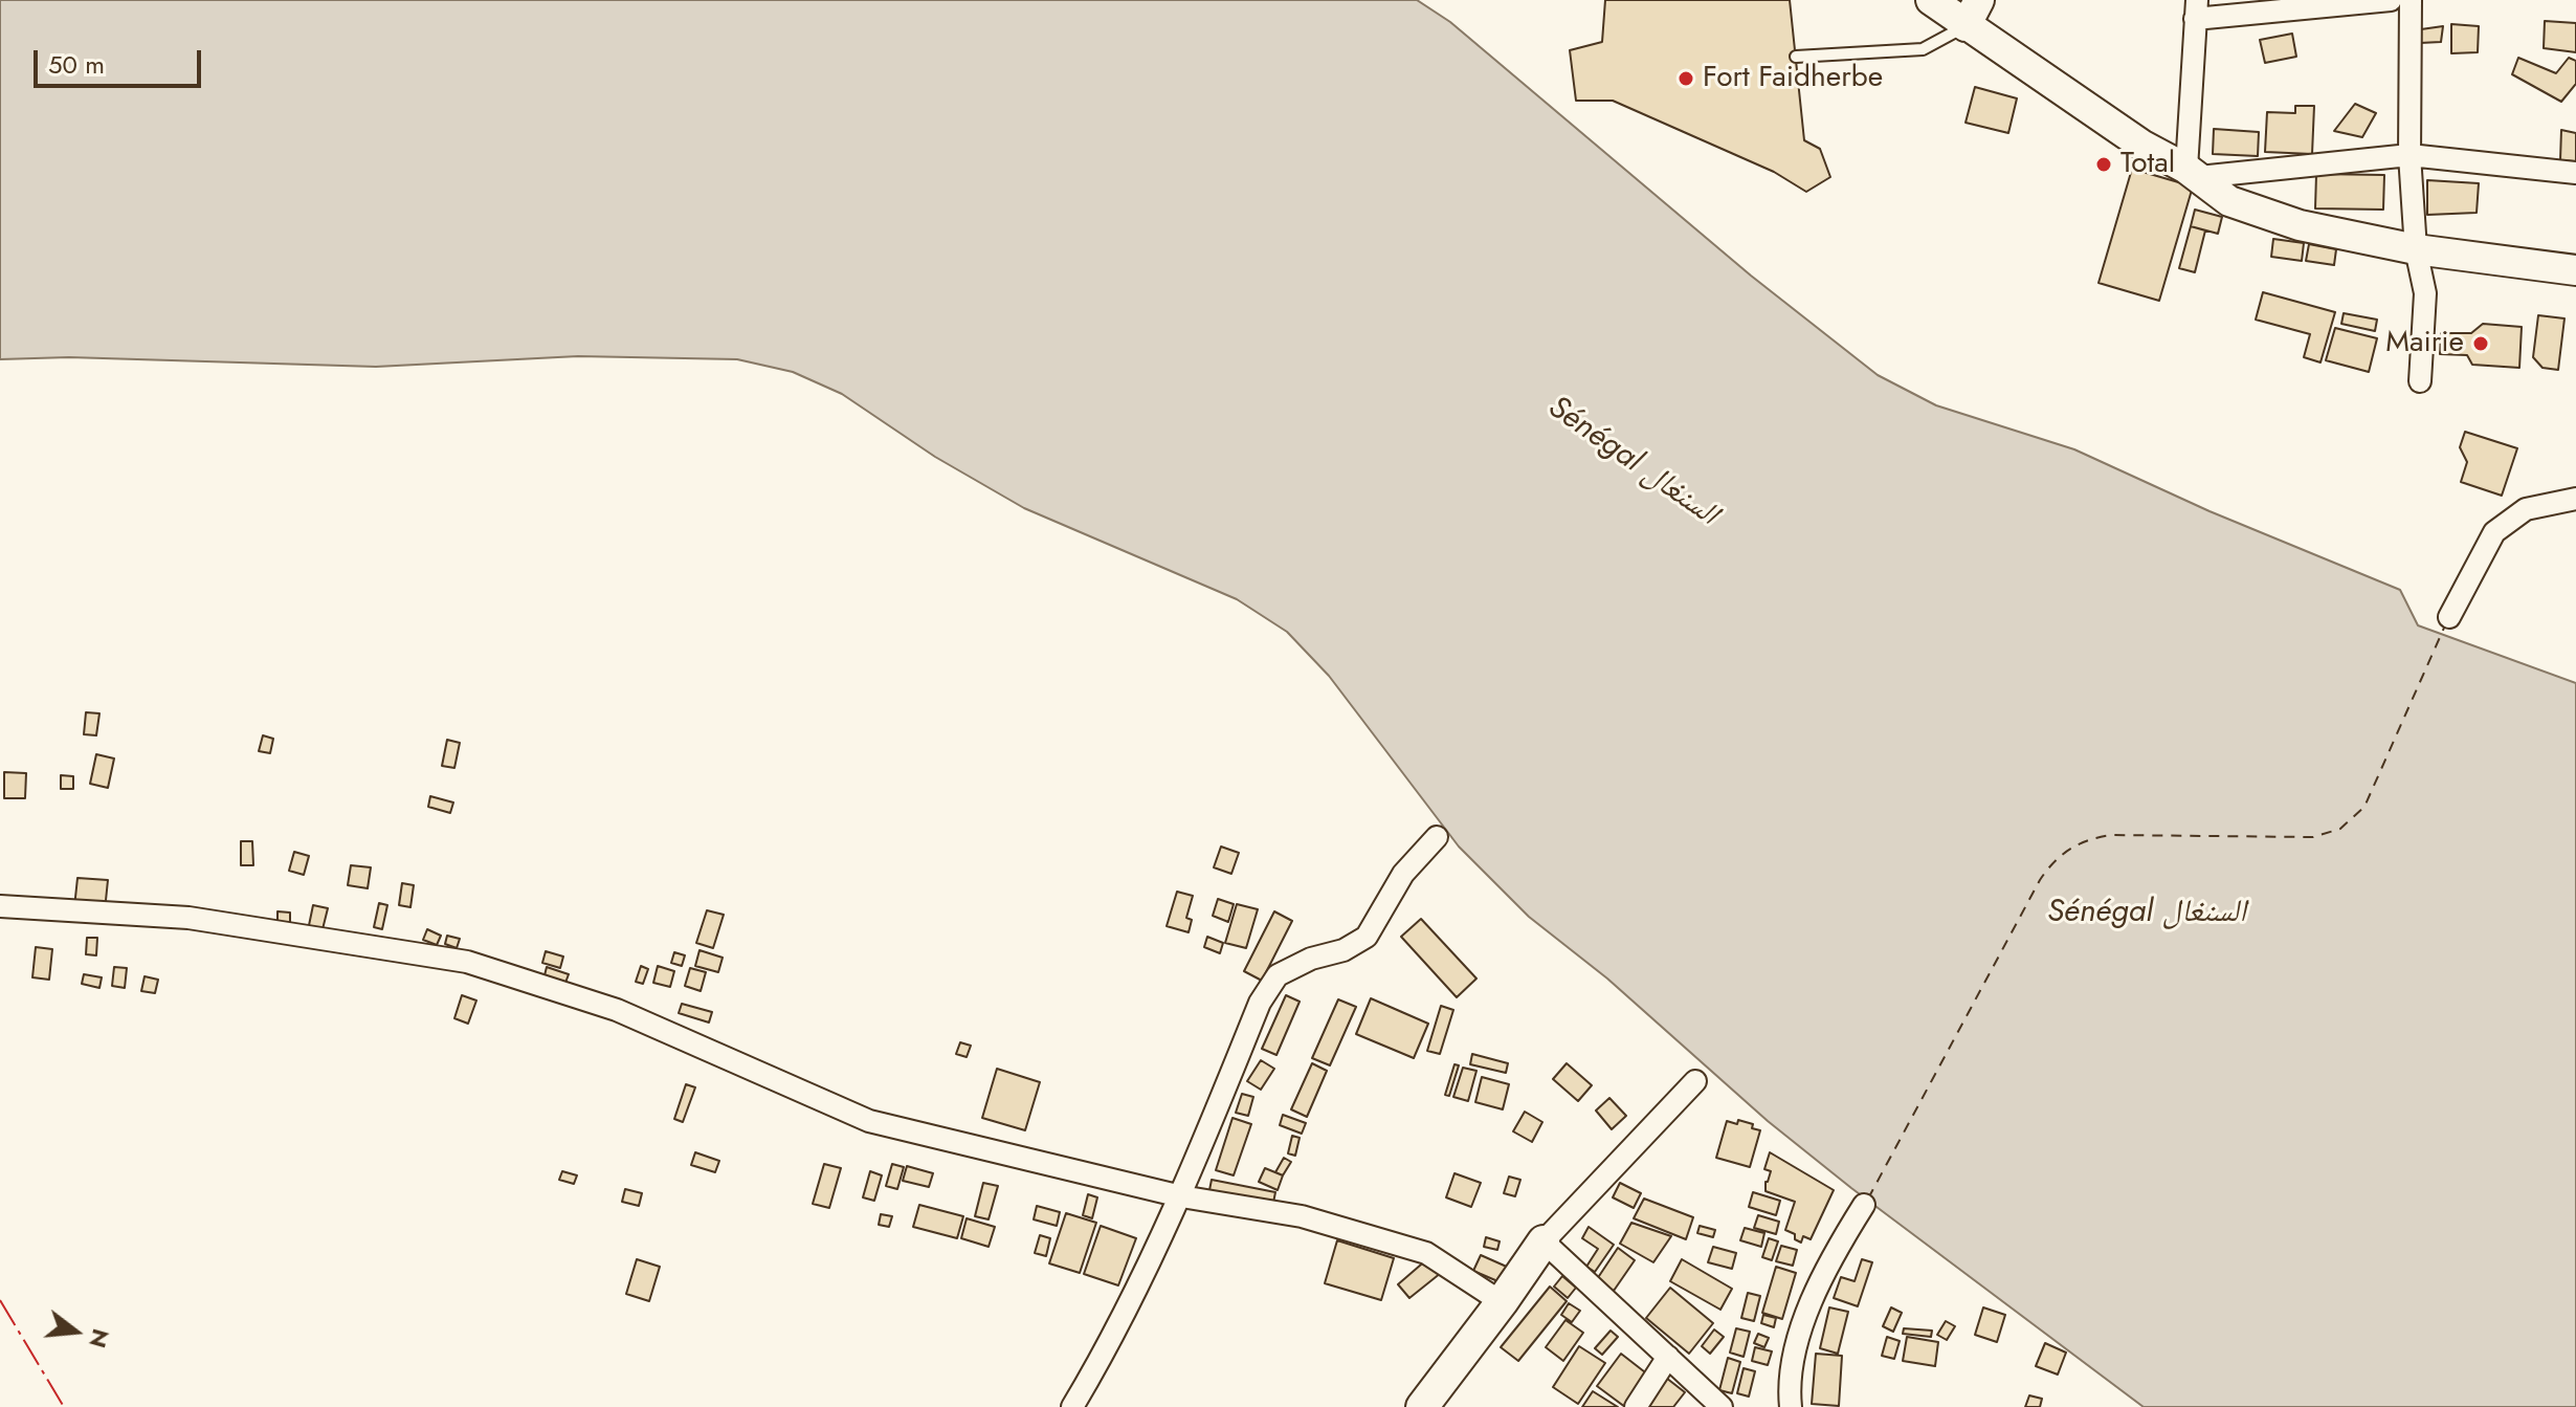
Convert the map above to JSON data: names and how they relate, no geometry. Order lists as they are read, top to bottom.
{
  "water": ["Sénégal السنغال"],
  "places": ["Fort Faidherbe", "Total", "Mairie"],
  "scale_bar": "50 m",
  "north": "right"
}
